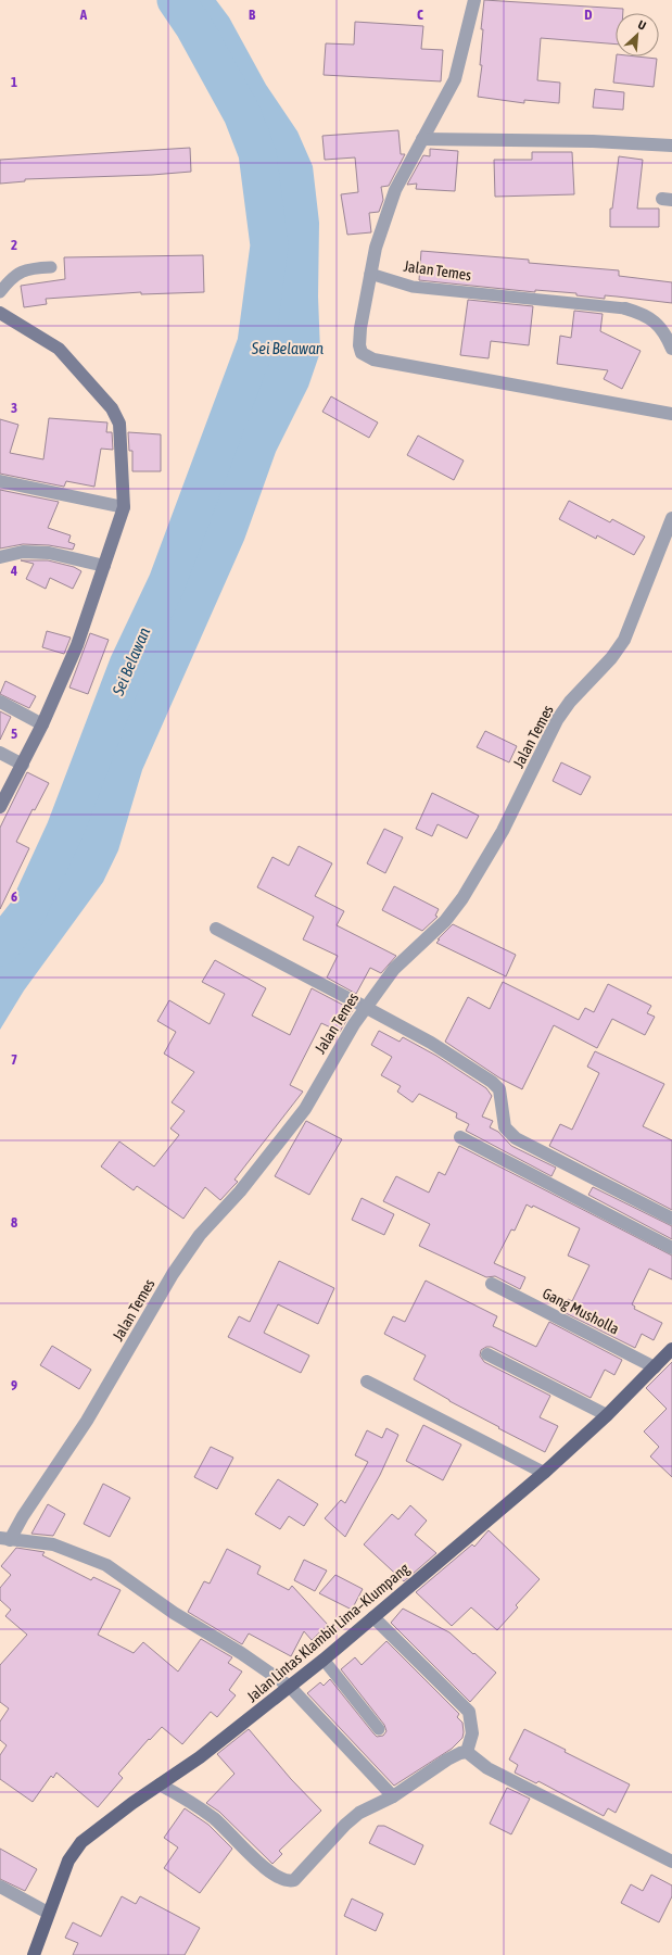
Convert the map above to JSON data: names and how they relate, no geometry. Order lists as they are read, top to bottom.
{
  "streets": {
    "main road": ["Jalan Lintas Klambir Lima–Klumpang"],
    "street": ["Jalan Temes", "Gang Musholla"]
  },
  "crossings": [
    ["Gang Musholla", "Jalan Lintas Klambir Lima–Klumpang"]
  ],
  "water": ["Sei Belawan"],
  "north": "top right",
  "grid": {
    "columns": [
      "A",
      "B",
      "C",
      "D"
    ],
    "rows": [
      "1",
      "2",
      "3",
      "4",
      "5",
      "6",
      "7",
      "8",
      "9"
    ]
  }
}
